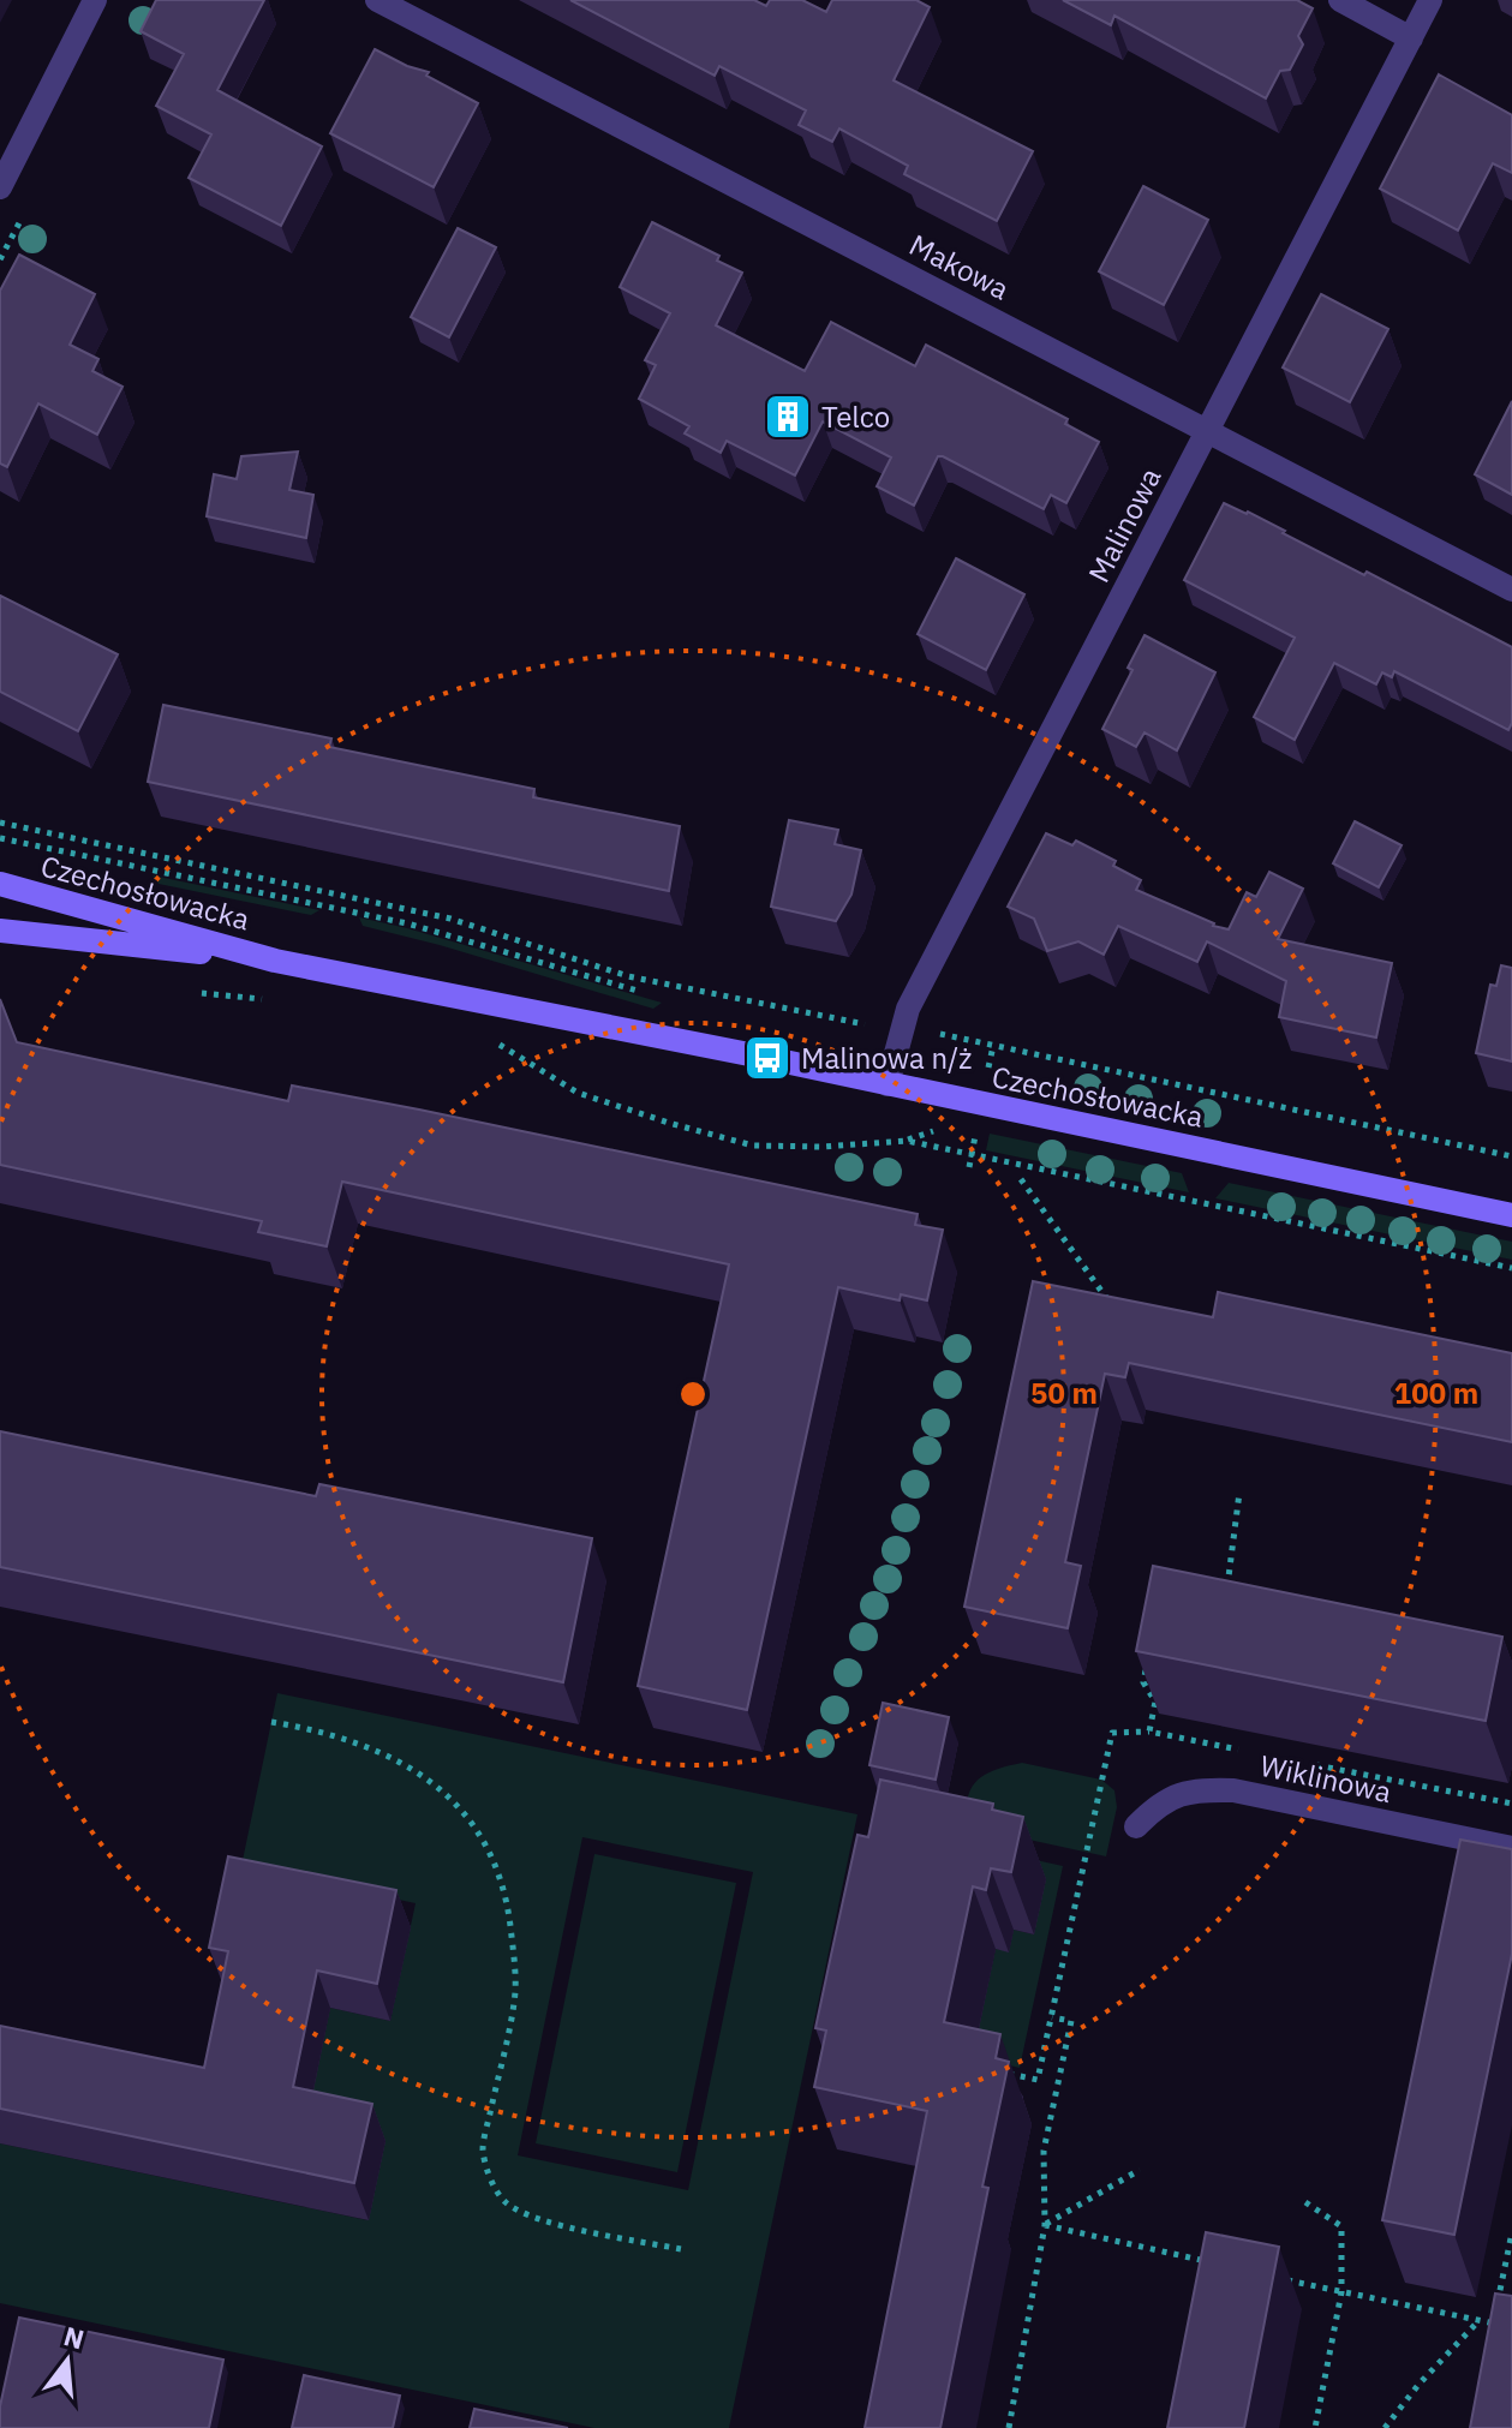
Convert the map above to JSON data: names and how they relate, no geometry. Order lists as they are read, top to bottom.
{
  "streets": {
    "street": [
      "Makowa",
      "Malinowa",
      "Czechosłowacka",
      "Wiklinowa"
    ]
  },
  "crossings": [
    ["Makowa", "Malinowa"],
    ["Malinowa", "Czechosłowacka"]
  ],
  "places": {
    "building": ["Telco"],
    "bus stop": ["Malinowa n/ż"]
  },
  "north": "top",
  "rings": ["50 m", "100 m"]
}
